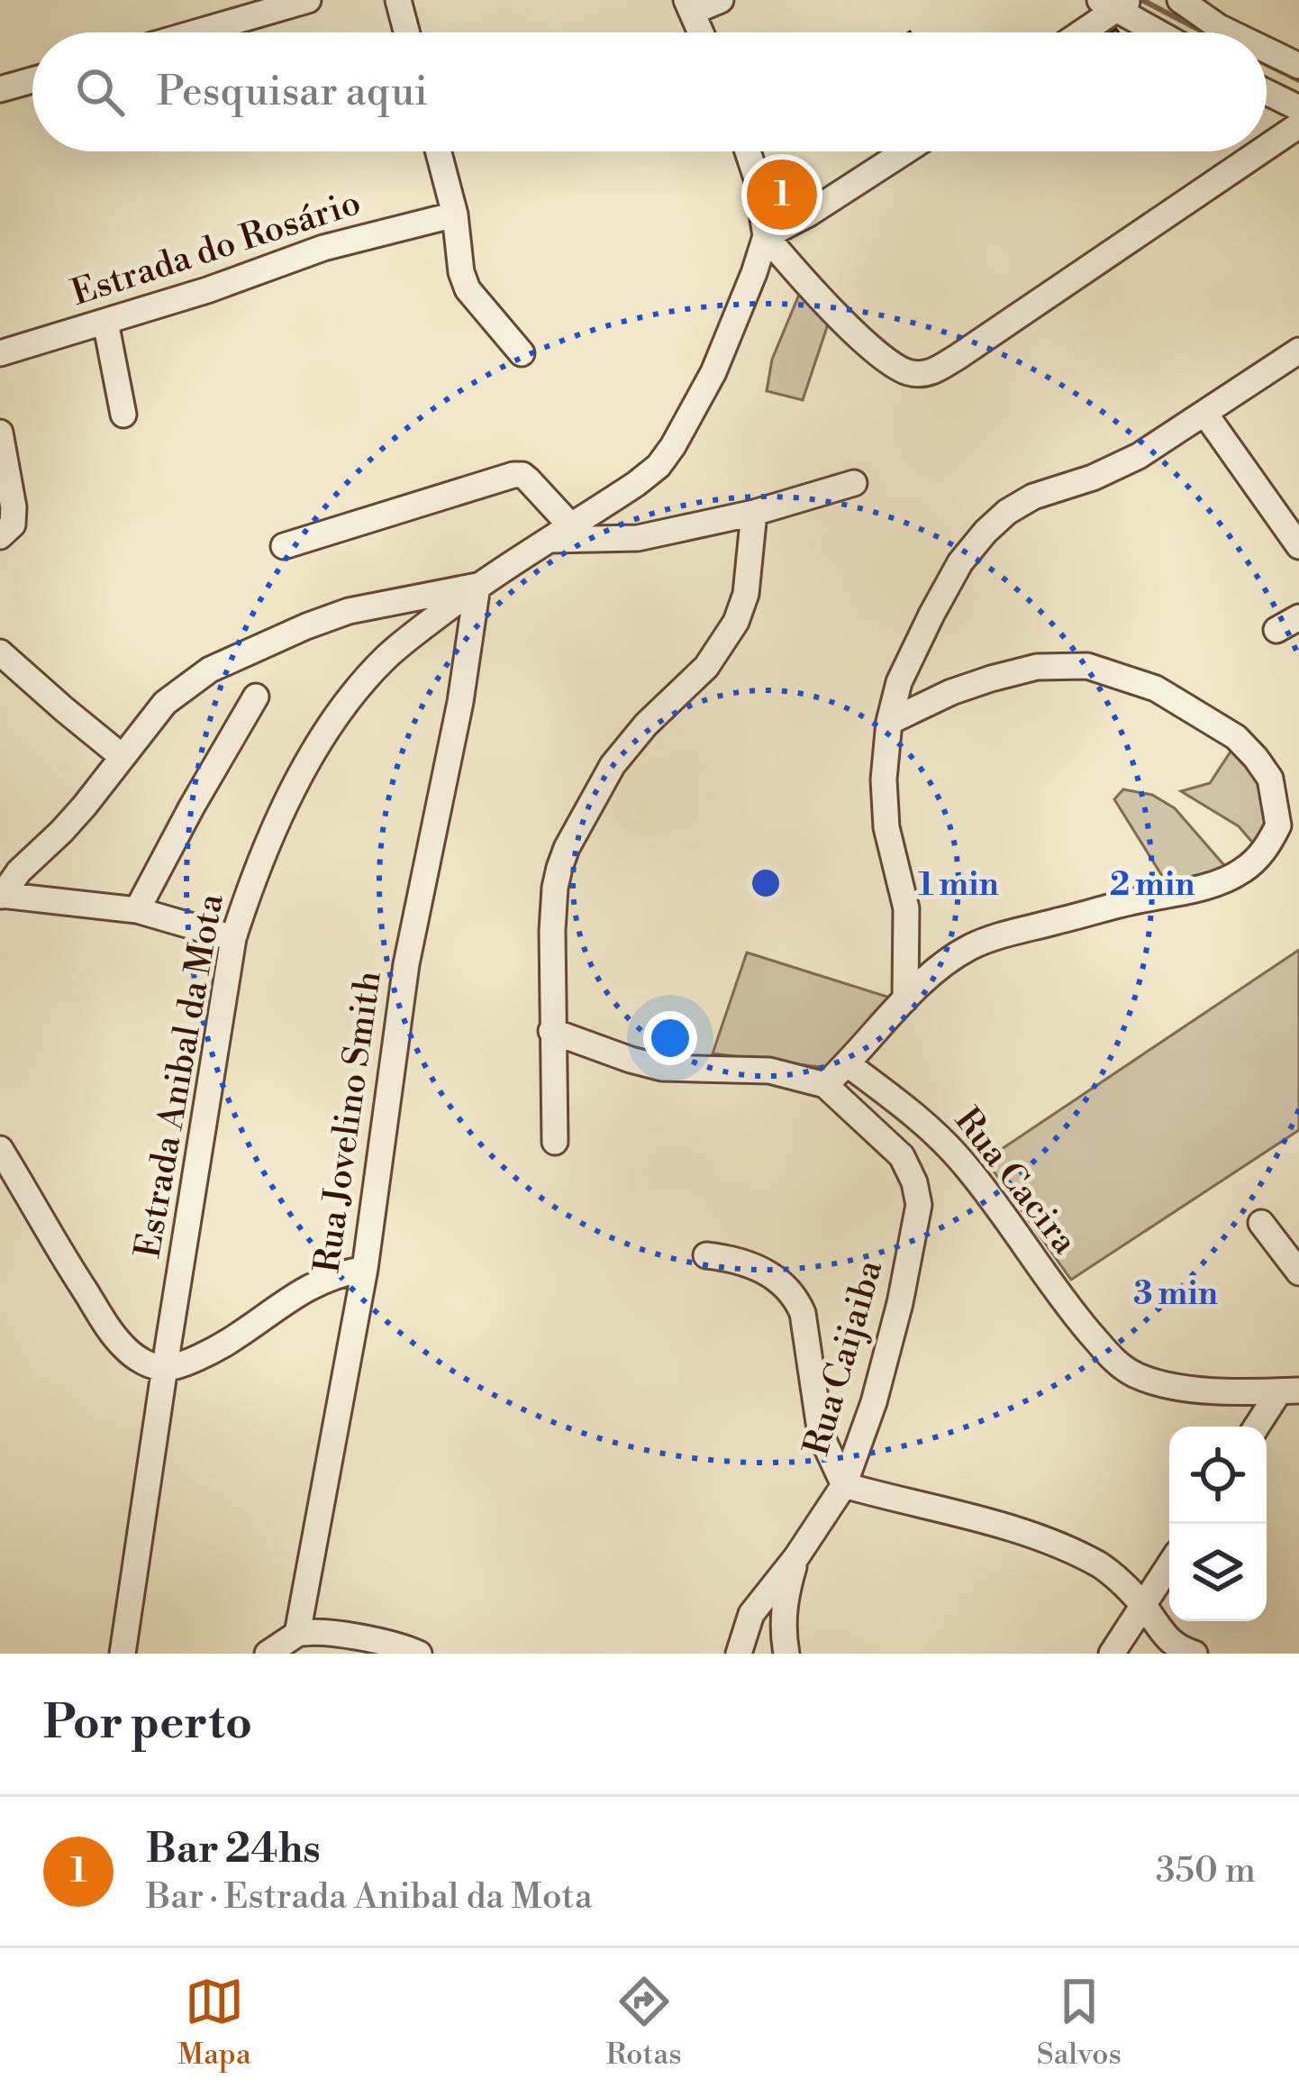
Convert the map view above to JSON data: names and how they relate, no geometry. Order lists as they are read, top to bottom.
{
  "streets": {
    "street": [
      "Estrada do Rosário",
      "Estrada Anibal da Mota",
      "Rua Jovelino Smith",
      "Rua Cacira",
      "Rua Caijaiba"
    ]
  },
  "crossings": [
    ["Estrada Anibal da Mota", "Rua Jovelino Smith"]
  ],
  "page": {
    "search": "Pesquisar aqui",
    "pins": "1",
    "heading": "Por perto",
    "list": [
      {
        "mark": "1",
        "name": "Bar 24hs",
        "note": "Bar · Estrada Anibal da Mota",
        "value": "350 m"
      }
    ],
    "nav": ["Mapa", "Rotas", "Salvos"]
  },
  "rings": ["1 min", "2 min", "3 min"]
}
